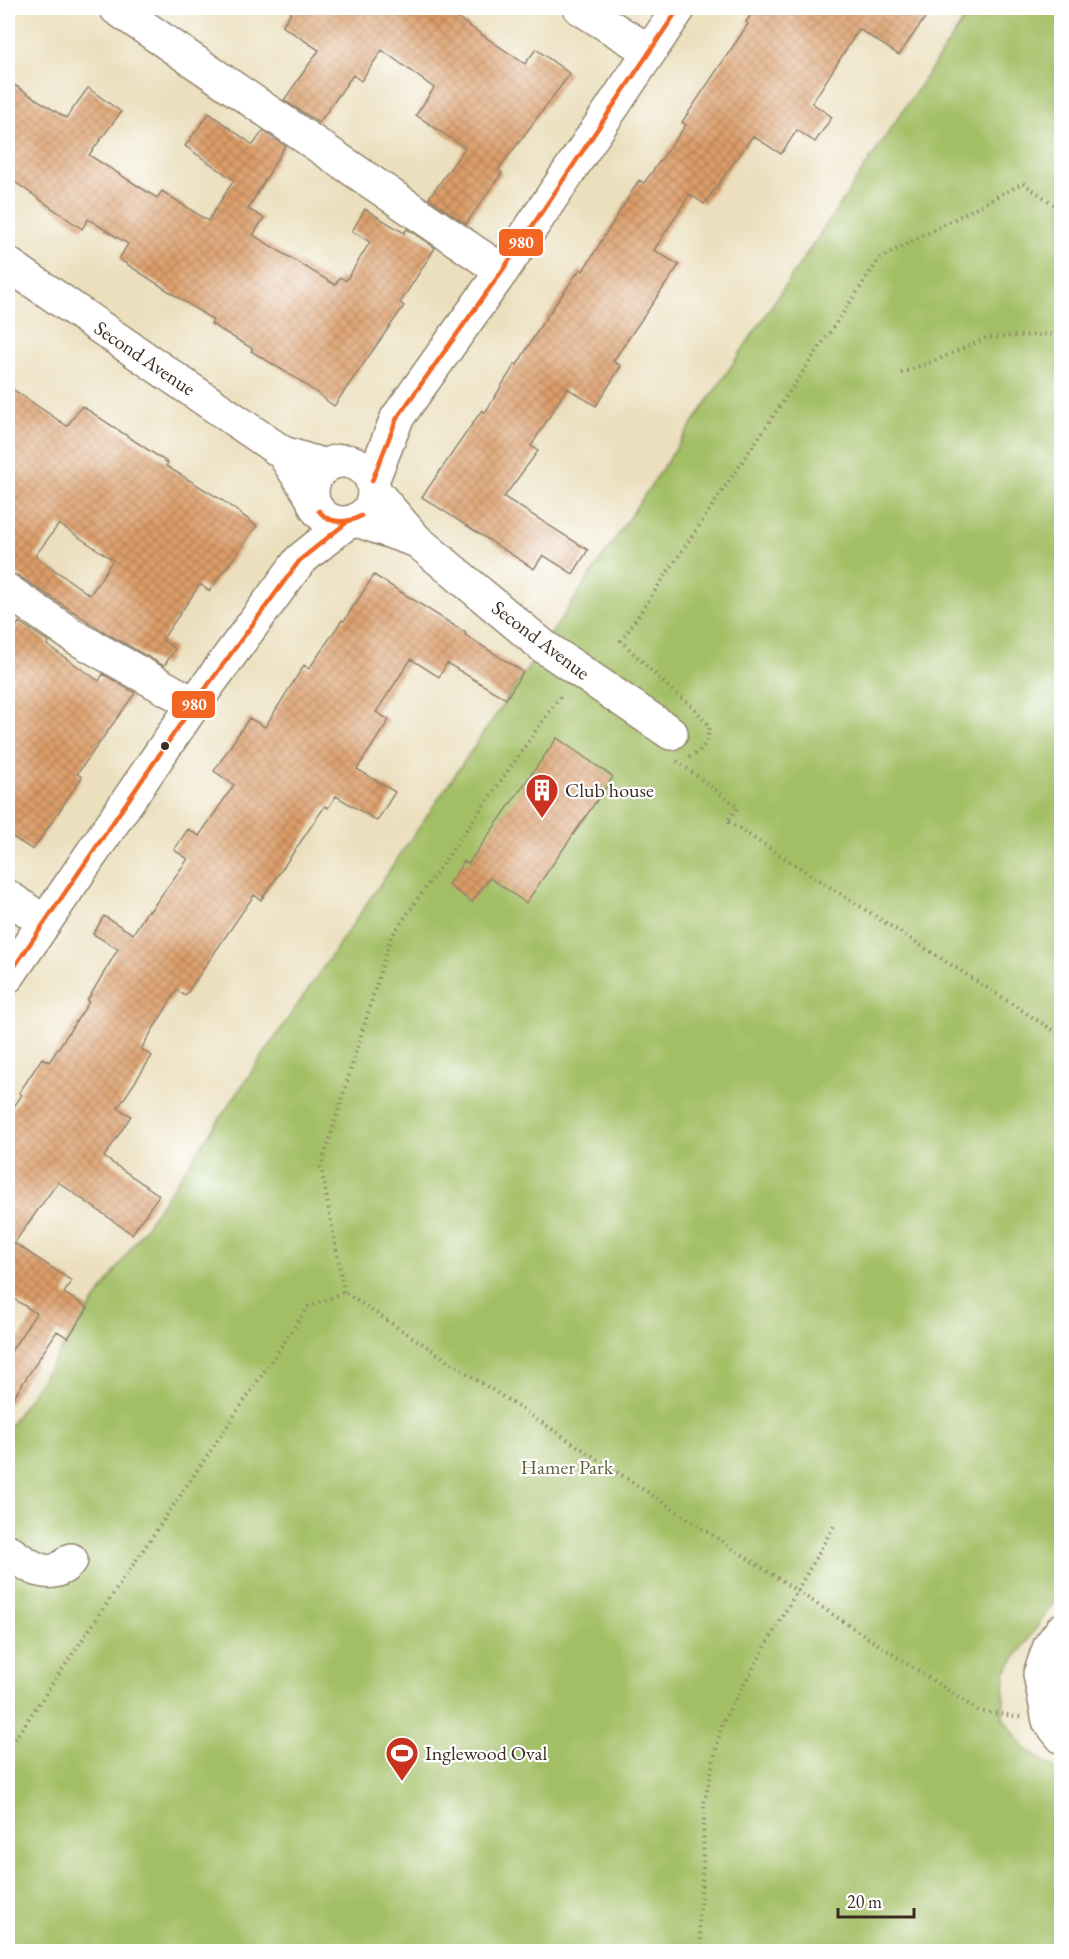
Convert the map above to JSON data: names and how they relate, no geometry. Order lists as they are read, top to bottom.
{
  "streets": {
    "main road": ["Second Avenue"]
  },
  "parks": ["Hamer Park"],
  "places": {
    "building": ["Club house"],
    "sports": ["Inglewood Oval"]
  },
  "lines": ["transit line 980"],
  "scale_bar": "20 m"
}
